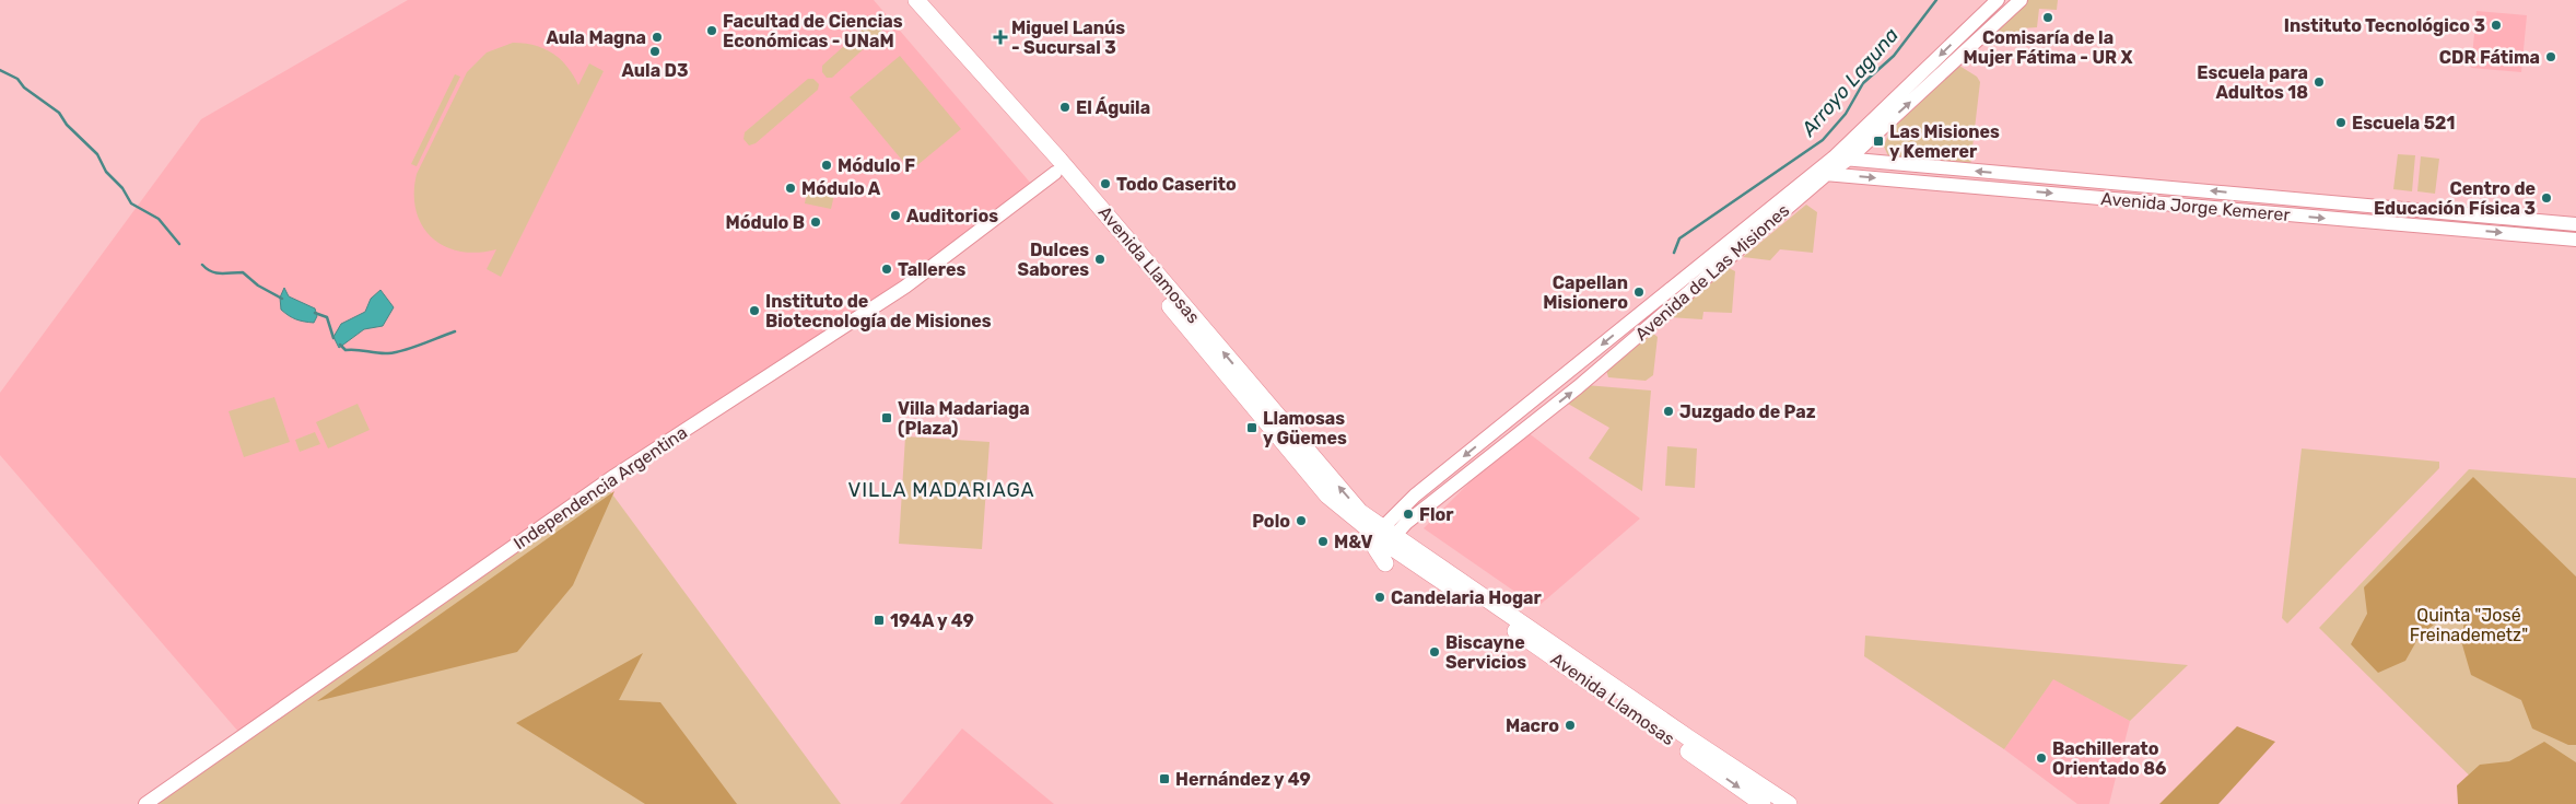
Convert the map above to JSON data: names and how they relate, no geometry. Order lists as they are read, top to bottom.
{
  "streets": {
    "highway": ["Avenida Llamosas"],
    "main road": ["Avenida Jorge Kemerer", "Avenida de Las Misiones", "Independencia Argentina"]
  },
  "crossings": [
    ["Avenida Jorge Kemerer", "Avenida de Las Misiones"],
    ["Avenida Llamosas", "Avenida de Las Misiones"],
    ["Avenida Llamosas", "Independencia Argentina"]
  ],
  "districts": ["VILLA MADARIAGA"],
  "water": ["Arroyo Laguna"],
  "parks": ["Quinta \"José Freinademetz\""],
  "places": {
    "other": [
      "Comisaría de la Mujer Fátima - UR X",
      "Instituto Tecnológico 3",
      "Facultad de Ciencias Económicas - UNaM",
      "Aula Magna",
      "Aula D3",
      "CDR Fátima",
      "Escuela para Adultos 18",
      "El Águila",
      "Escuela 521",
      "Módulo F",
      "Todo Caserito",
      "Módulo A",
      "Centro de Educación Física 3",
      "Auditorios",
      "Módulo B",
      "Dulces Sabores",
      "Talleres",
      "Capellan Misionero",
      "Instituto de Biotecnología de Misiones",
      "Juzgado de Paz",
      "Flor",
      "Polo",
      "M&V",
      "Candelaria Hogar",
      "Biscayne Servicios",
      "Macro",
      "Bachillerato Orientado 86"
    ],
    "health": ["Miguel Lanús - Sucursal 3"],
    "transit": [
      "Las Misiones y Kemerer",
      "Villa Madariaga (Plaza)",
      "Llamosas y Güemes",
      "194A y 49",
      "Hernández y 49"
    ]
  }
}
